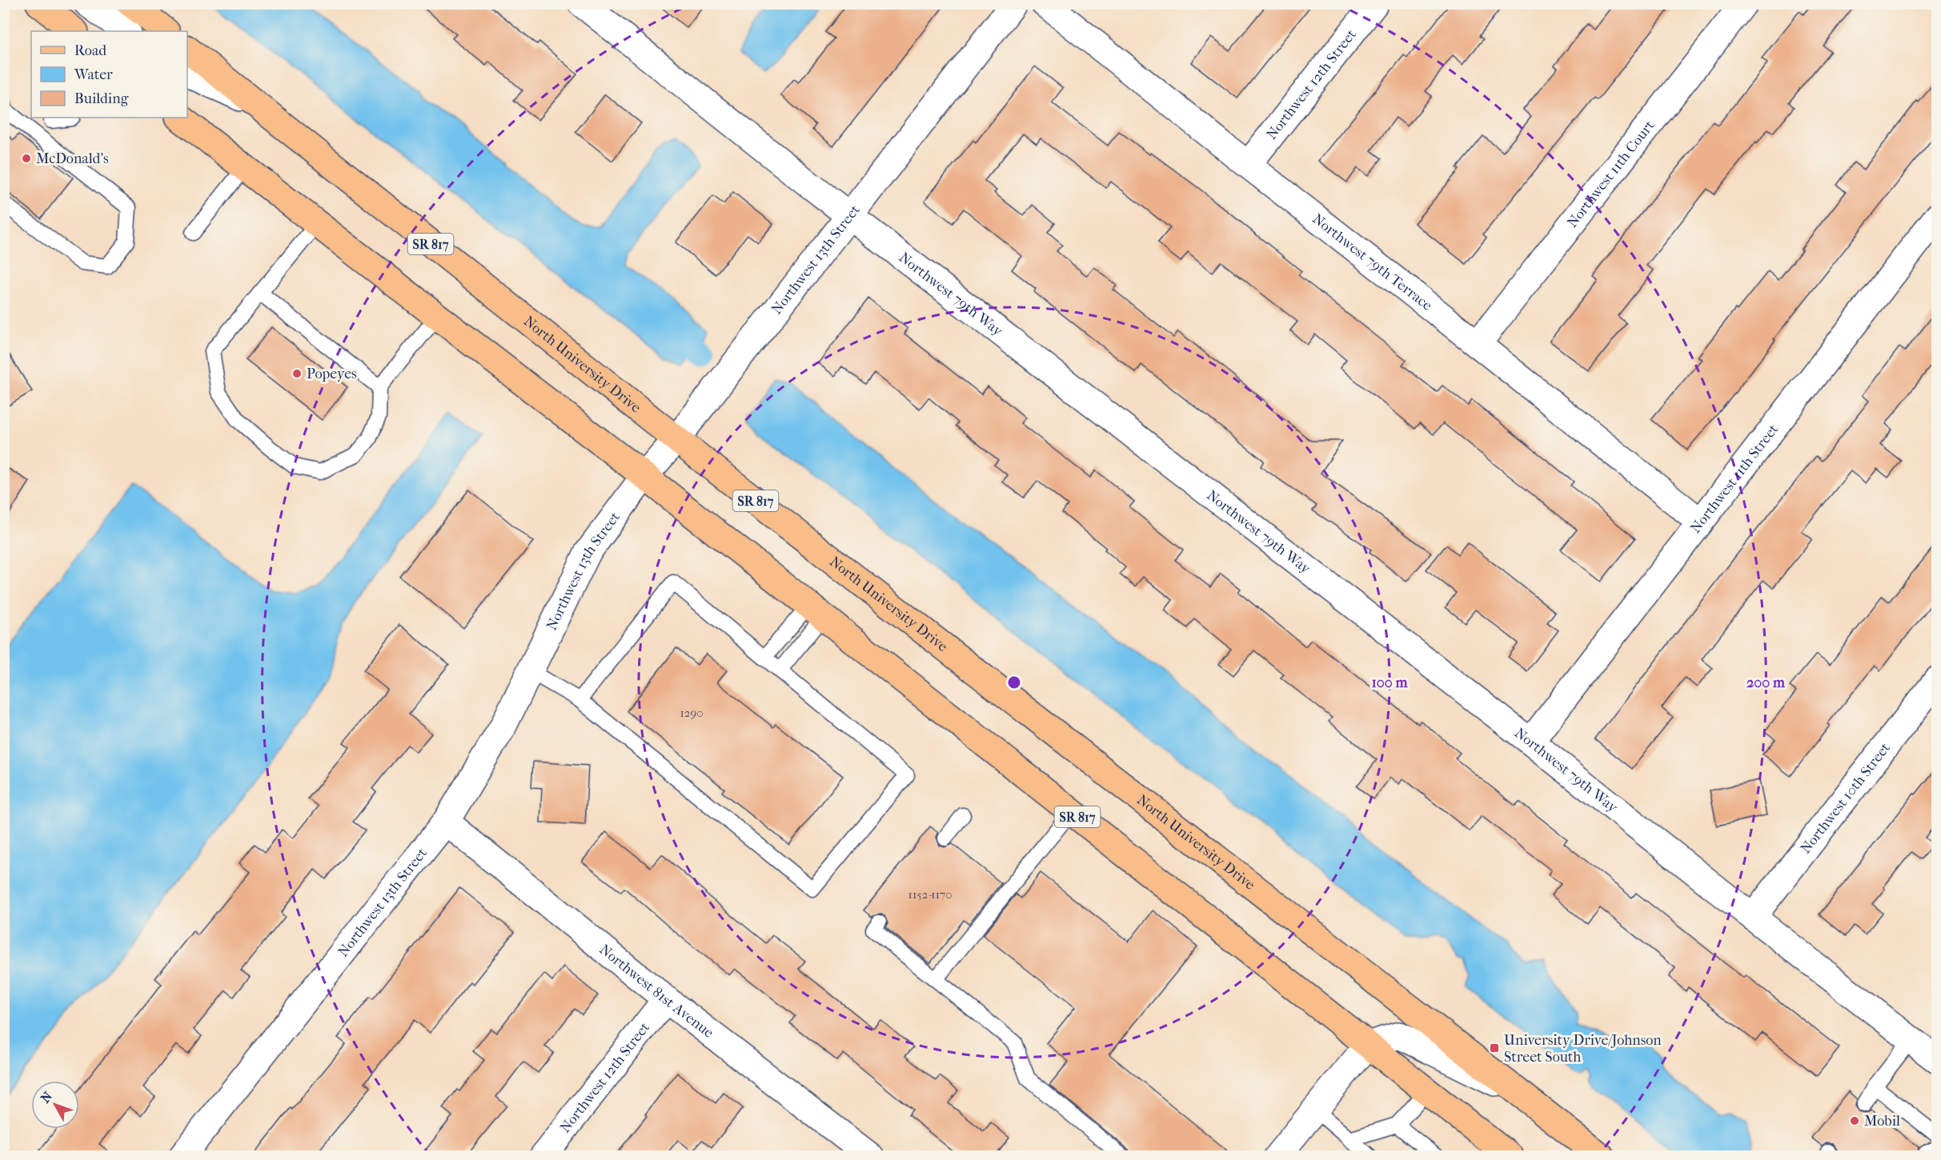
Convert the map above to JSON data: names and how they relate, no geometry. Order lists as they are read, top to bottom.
{
  "streets": {
    "main road": ["SR 817", "North University Drive"],
    "street": [
      "Northwest 12th Street",
      "Northwest 11th Court",
      "Northwest 13th Street",
      "Northwest 79th Terrace",
      "Northwest 79th Way",
      "Northwest 11th Street",
      "Northwest 10th Street",
      "Northwest 81st Avenue"
    ]
  },
  "crossings": [
    ["Northwest 12th Street", "Northwest 79th Terrace"],
    ["Northwest 12th Street", "Northwest 81st Avenue"],
    ["Northwest 11th Court", "Northwest 79th Terrace"],
    ["SR 817", "Northwest 13th Street"],
    ["SR 817", "North University Drive"],
    ["Northwest 13th Street", "Northwest 79th Way"],
    ["Northwest 13th Street", "North University Drive"],
    ["Northwest 13th Street", "Northwest 81st Avenue"],
    ["Northwest 79th Terrace", "Northwest 11th Street"],
    ["Northwest 79th Way", "Northwest 11th Street"],
    ["Northwest 79th Way", "Northwest 10th Street"]
  ],
  "places": {
    "other": ["McDonald's", "Popeyes", "Mobil"],
    "transit": ["University Drive/Johnson Street South"]
  },
  "house_numbers": ["1290", "1152-1170"],
  "legend": ["Road", "Water", "Building"],
  "north": "top left",
  "rings": ["100 m", "200 m"]
}
